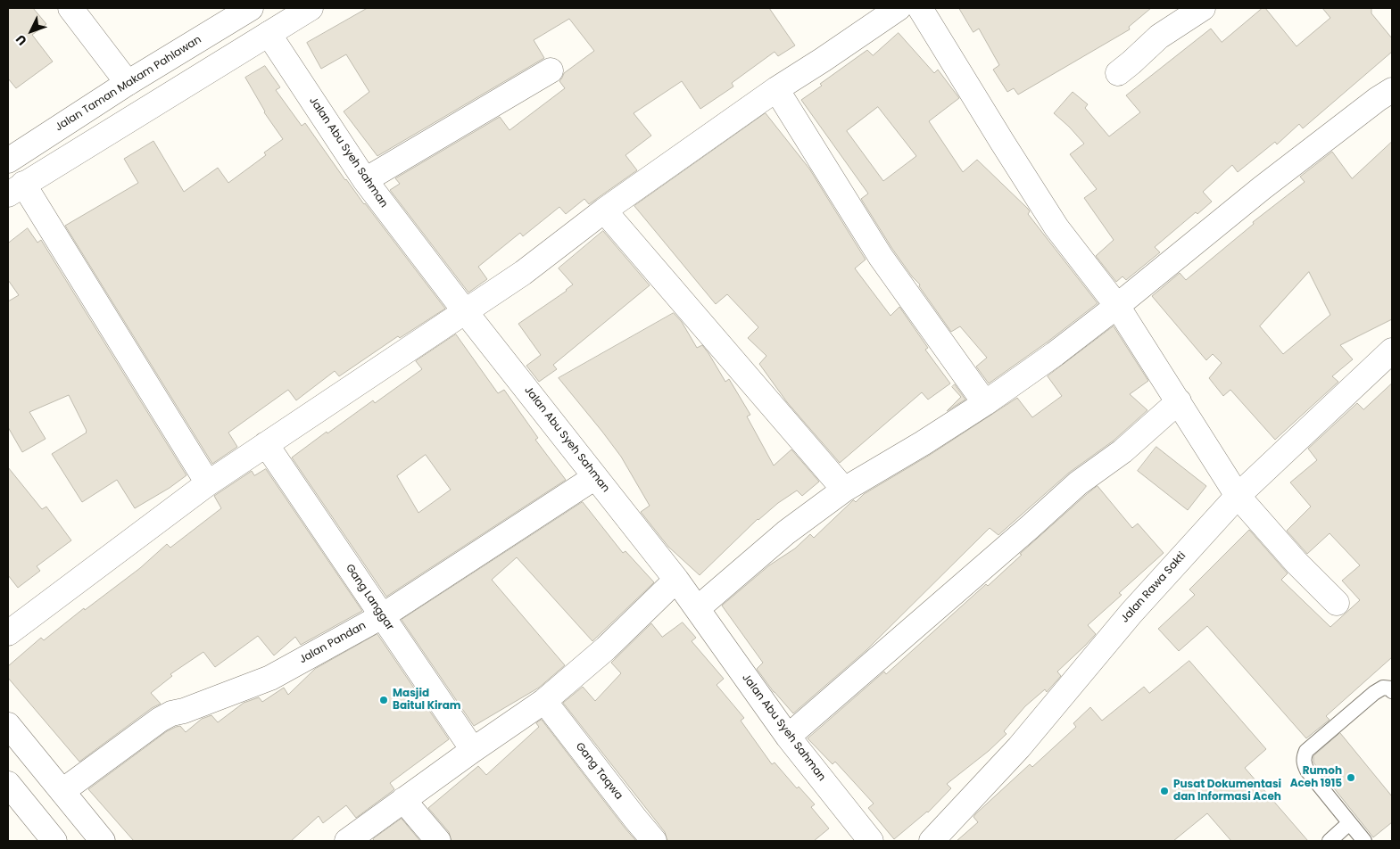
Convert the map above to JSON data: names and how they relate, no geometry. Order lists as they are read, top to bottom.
{
  "streets": {
    "main road": [
      "Jalan Taman Makam Pahlawan",
      "Jalan Abu Syeh Sahman",
      "Jalan Rawa Sakti",
      "Gang Langgar",
      "Jalan Pandan",
      "Gang Taqwa"
    ]
  },
  "crossings": [
    ["Jalan Abu Syeh Sahman", "Jalan Pandan"],
    ["Gang Langgar", "Jalan Pandan"]
  ],
  "places": ["Masjid Baitul Kiram", "Rumoh Aceh 1915", "Pusat Dokumentasi dan Informasi Aceh"],
  "north": "bottom left"
}
